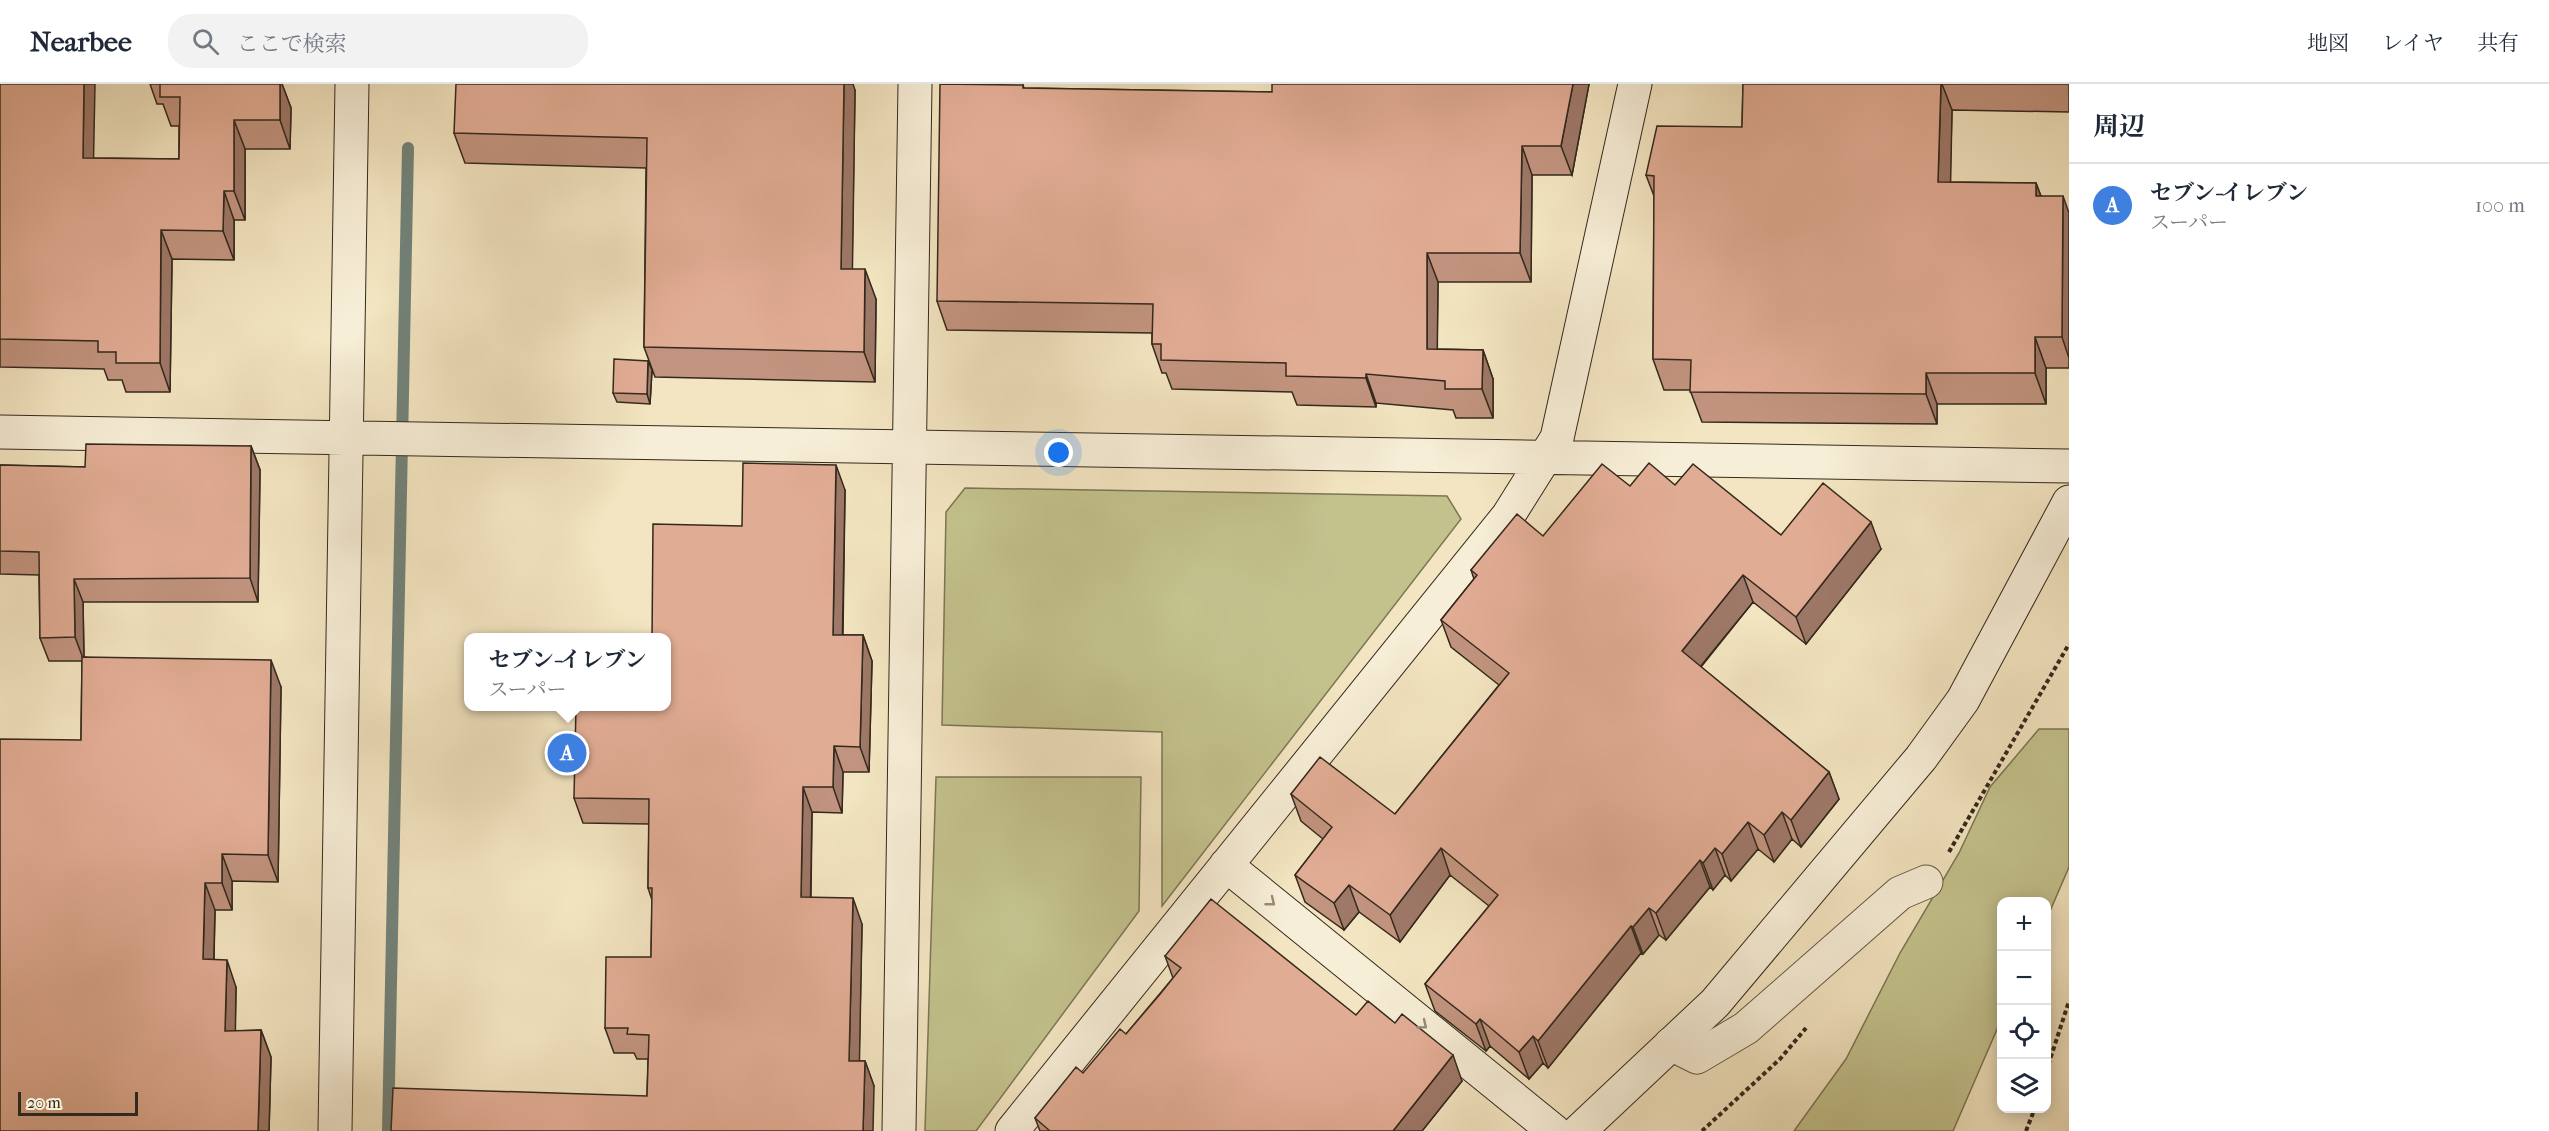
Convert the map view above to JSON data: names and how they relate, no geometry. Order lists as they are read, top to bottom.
{
  "scale_bar": "20 m",
  "page": {
    "header": "Nearbee",
    "search": "ここで検索",
    "nav": ["地図", "レイヤ", "共有"],
    "heading": "周辺",
    "list": [
      {
        "mark": "A",
        "name": "セブン-イレブン",
        "note": "スーパー",
        "value": "100 m"
      }
    ],
    "popup": ["セブン-イレブン", "スーパー"],
    "pins": "A",
    "map_buttons": ["+", "−"],
    "scale": "20 m"
  }
}
